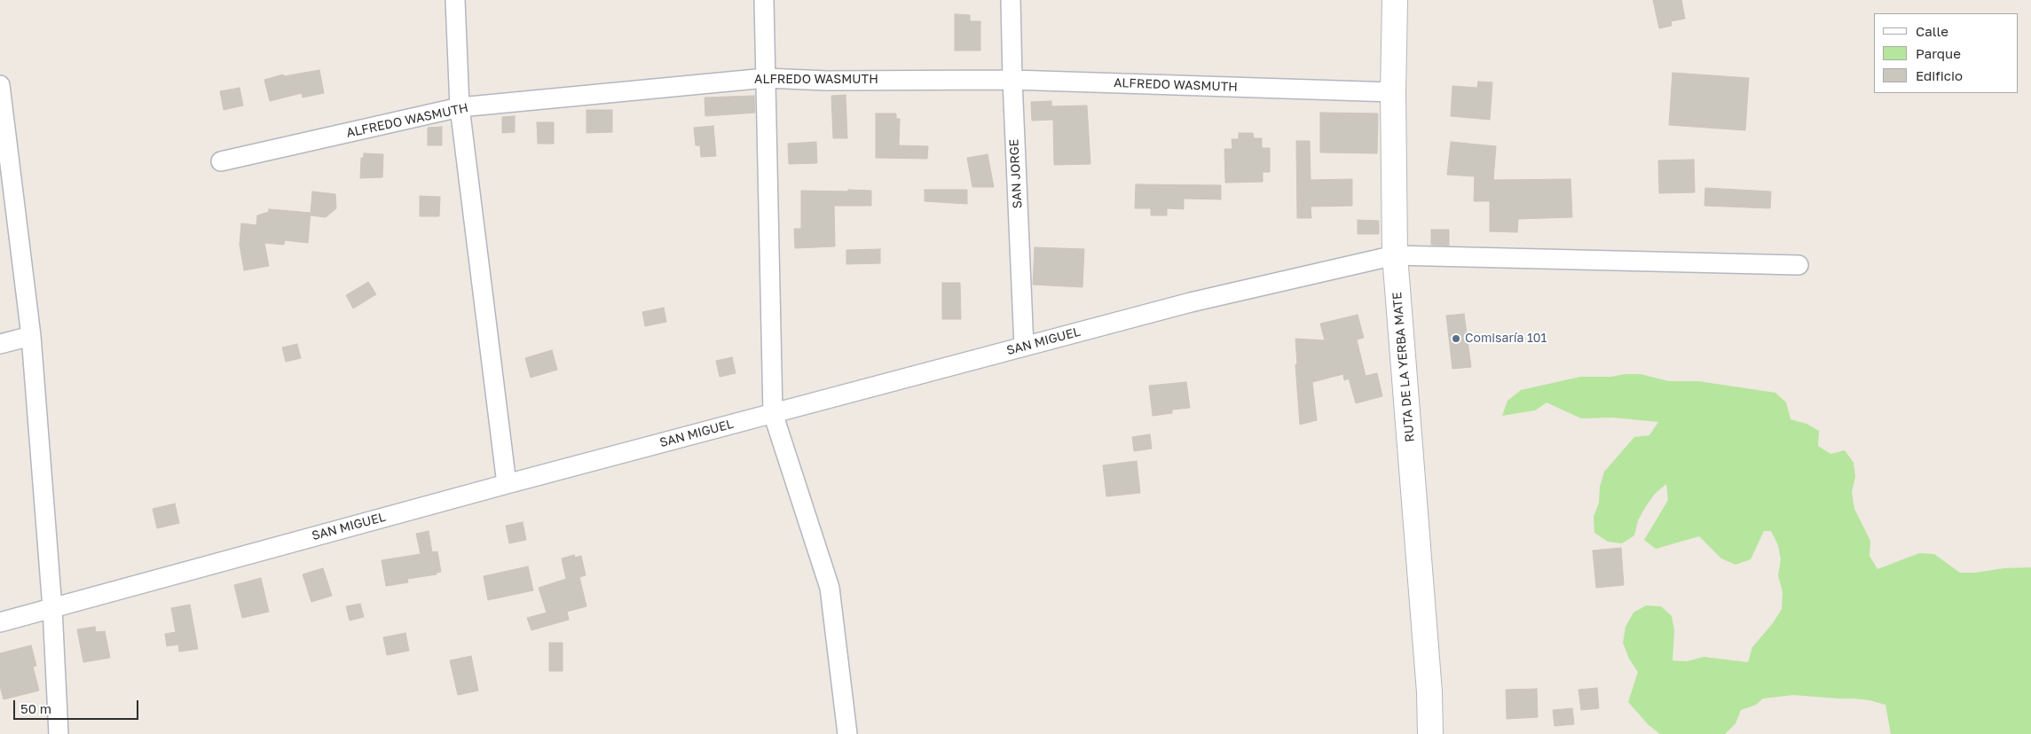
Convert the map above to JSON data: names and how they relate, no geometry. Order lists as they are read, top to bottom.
{
  "streets": {
    "main road": ["RUTA DE LA YERBA MATE"],
    "street": ["ALFREDO WASMUTH", "SAN JORGE", "SAN MIGUEL"]
  },
  "crossings": [
    ["ALFREDO WASMUTH", "SAN JORGE"],
    ["ALFREDO WASMUTH", "RUTA DE LA YERBA MATE"],
    ["SAN JORGE", "SAN MIGUEL"],
    ["SAN MIGUEL", "RUTA DE LA YERBA MATE"]
  ],
  "places": ["Comisaría 101"],
  "legend": ["Calle", "Parque", "Edificio"],
  "scale_bar": "50 m"
}
